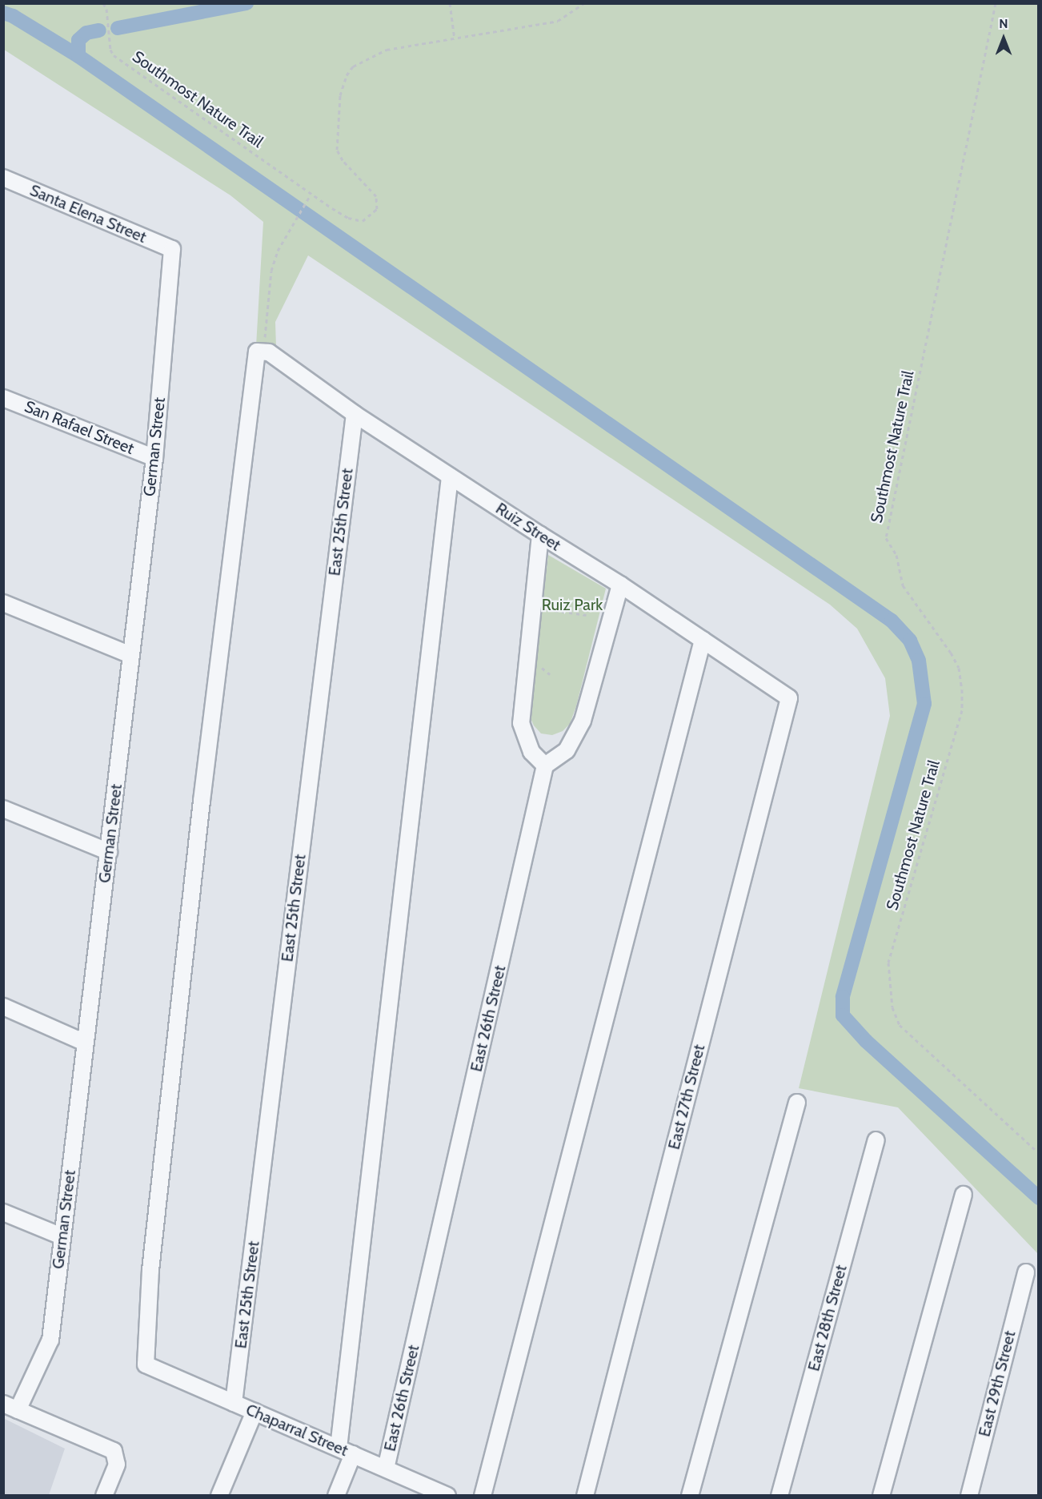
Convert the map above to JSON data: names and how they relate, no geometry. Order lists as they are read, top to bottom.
{
  "streets": {
    "street": [
      "Santa Elena Street",
      "San Rafael Street",
      "German Street",
      "East 25th Street",
      "Ruiz Street",
      "East 26th Street",
      "East 27th Street",
      "East 28th Street",
      "East 29th Street",
      "Chaparral Street"
    ],
    "path": ["Southmost Nature Trail"]
  },
  "crossings": [
    ["Santa Elena Street", "German Street"],
    ["San Rafael Street", "German Street"],
    ["East 25th Street", "Ruiz Street"],
    ["East 25th Street", "Chaparral Street"],
    ["Ruiz Street", "East 27th Street"],
    ["Ruiz Street", "Chaparral Street"],
    ["East 26th Street", "Chaparral Street"]
  ],
  "parks": ["Ruiz Park"],
  "north": "top"
}
